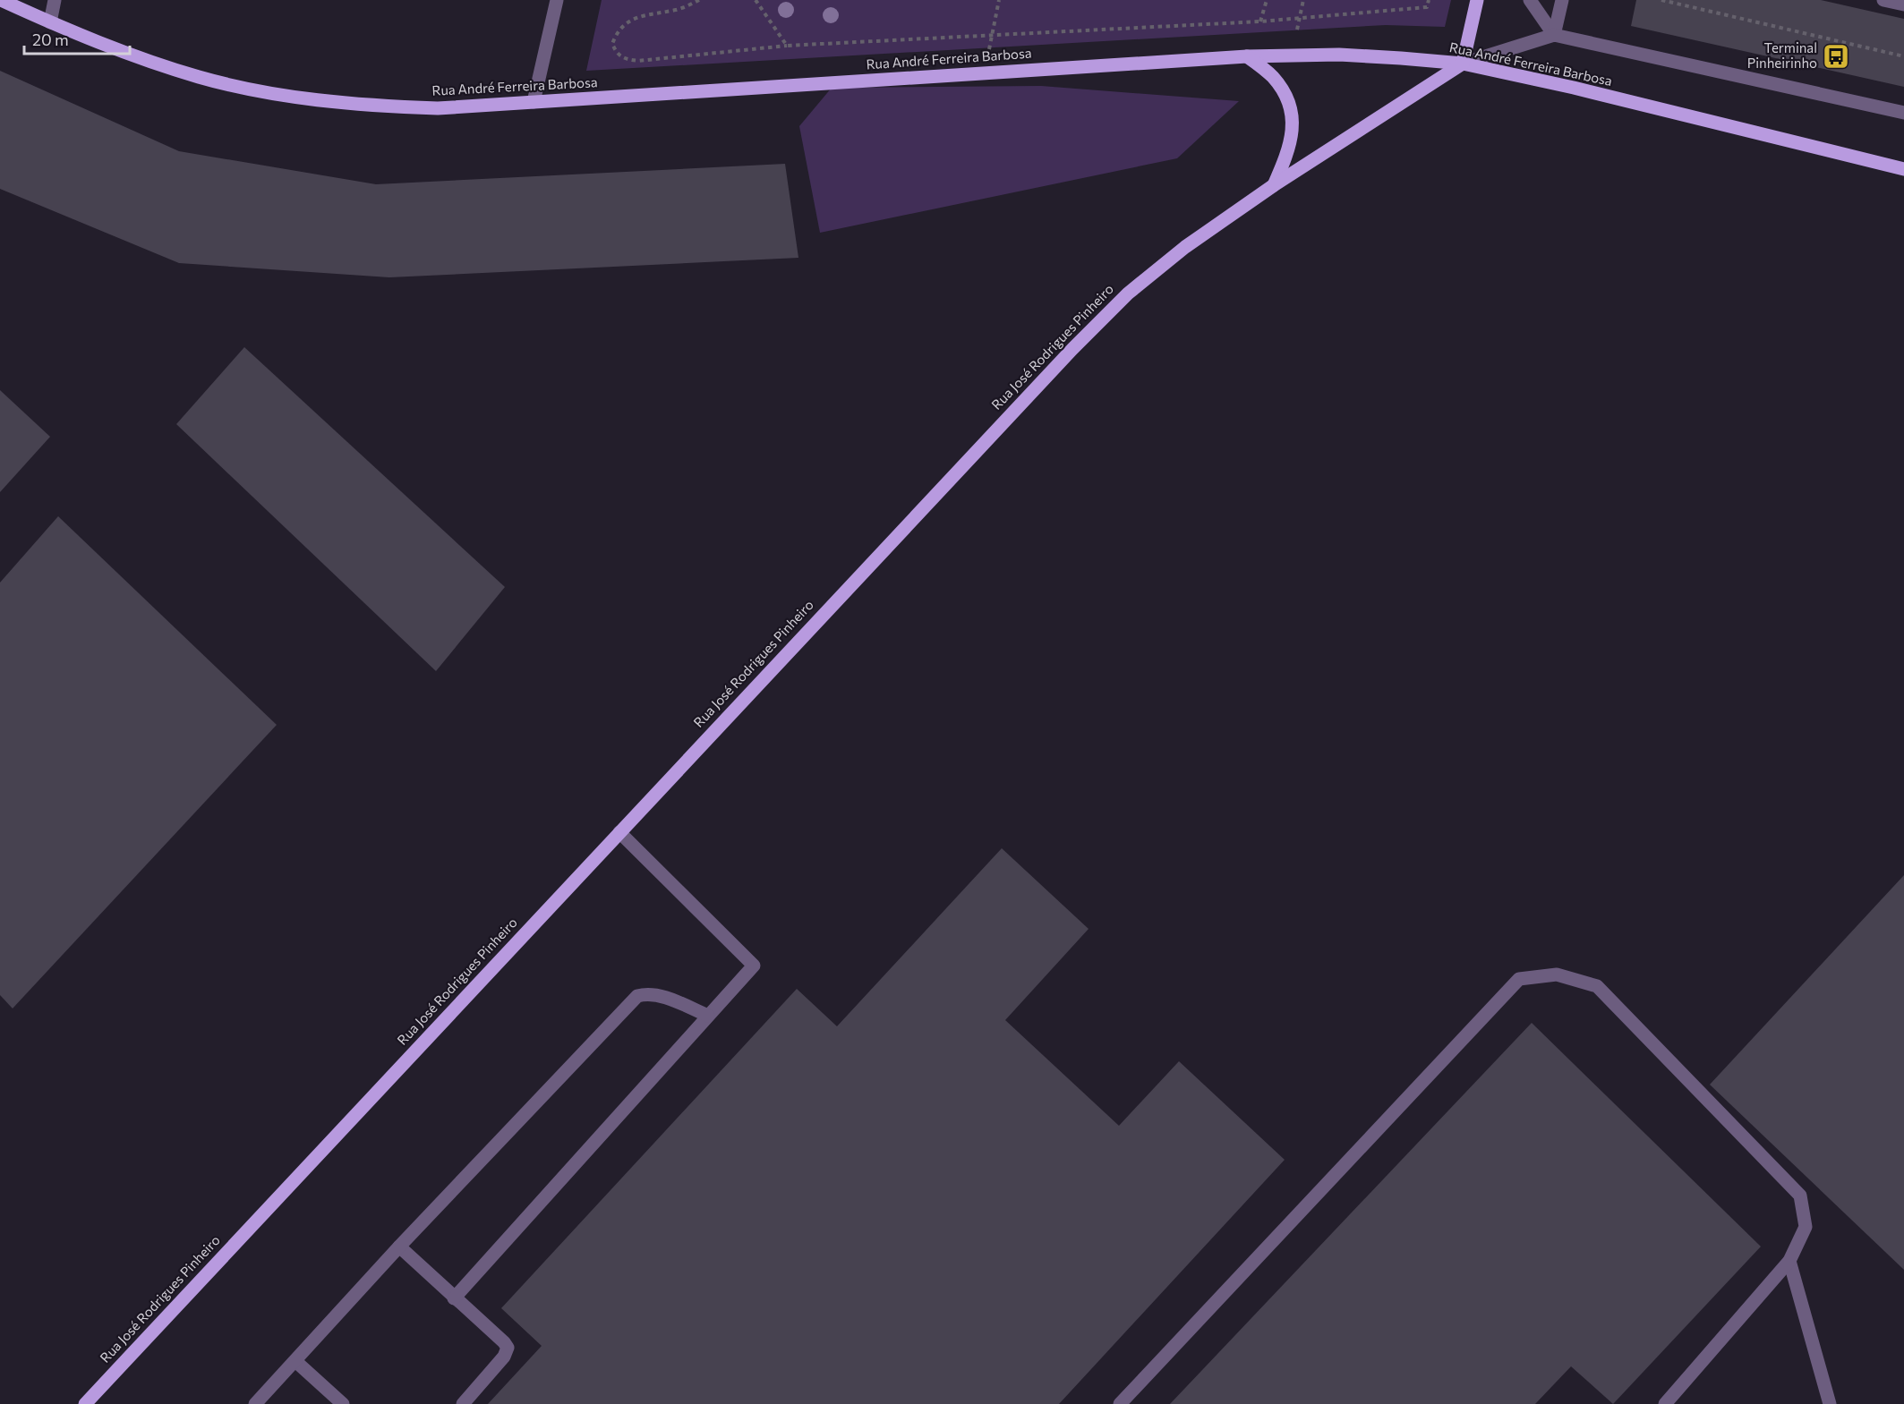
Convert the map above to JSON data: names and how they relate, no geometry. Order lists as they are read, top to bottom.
{
  "streets": {
    "main road": ["Rua André Ferreira Barbosa", "Rua José Rodrigues Pinheiro"]
  },
  "crossings": [
    ["Rua André Ferreira Barbosa", "Rua José Rodrigues Pinheiro"]
  ],
  "places": {
    "bus stop": ["Terminal Pinheirinho"]
  },
  "scale_bar": "20 m"
}
